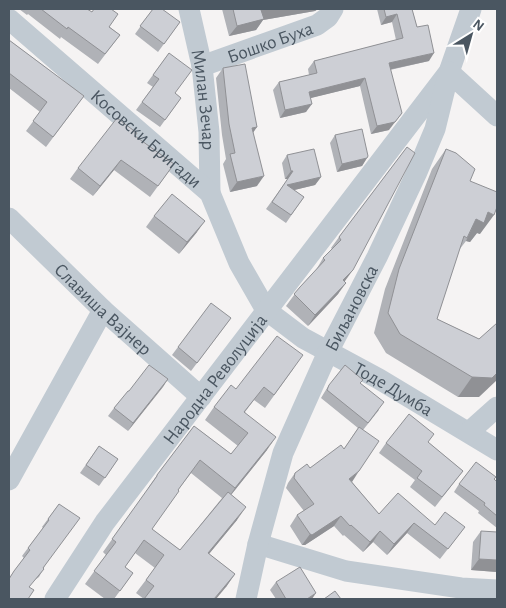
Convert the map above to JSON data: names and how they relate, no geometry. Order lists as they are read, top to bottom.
{
  "streets": {
    "street": [
      "Бошко Буха",
      "Милан Зечар",
      "Косовски Бригади",
      "Биљановска",
      "Славиша Вајнер",
      "Народна Револуција",
      "Тоде Думба"
    ]
  },
  "crossings": [
    ["Бошко Буха", "Милан Зечар"],
    ["Милан Зечар", "Косовски Бригади"],
    ["Косовски Бригади", "Народна Револуција"],
    ["Косовски Бригади", "Тоде Думба"],
    ["Биљановска", "Народна Револуција"],
    ["Биљановска", "Тоде Думба"],
    ["Славиша Вајнер", "Народна Револуција"],
    ["Народна Револуција", "Тоде Думба"]
  ],
  "north": "top right"
}
